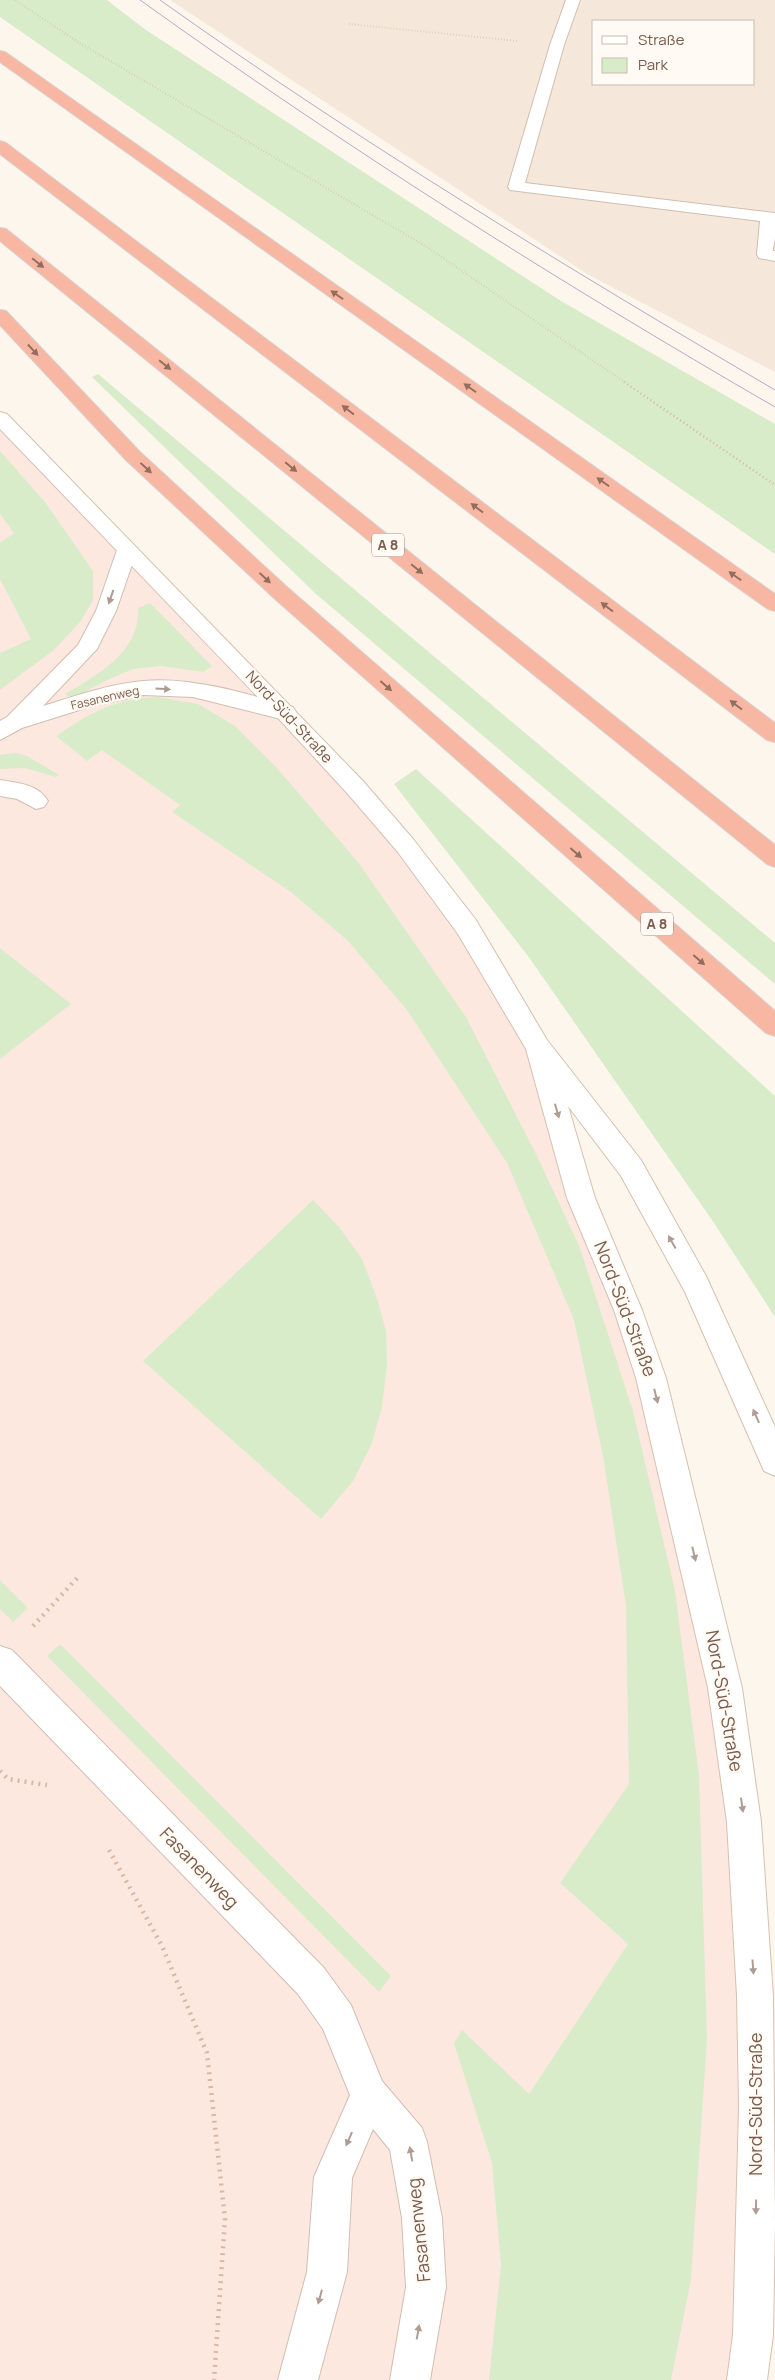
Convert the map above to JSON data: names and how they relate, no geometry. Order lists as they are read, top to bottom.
{
  "streets": {
    "highway": ["A 8"],
    "main road": ["Fasanenweg", "Nord-Süd-Straße"]
  },
  "crossings": [
    ["Fasanenweg", "Nord-Süd-Straße"]
  ],
  "legend": ["Straße", "Park"]
}
